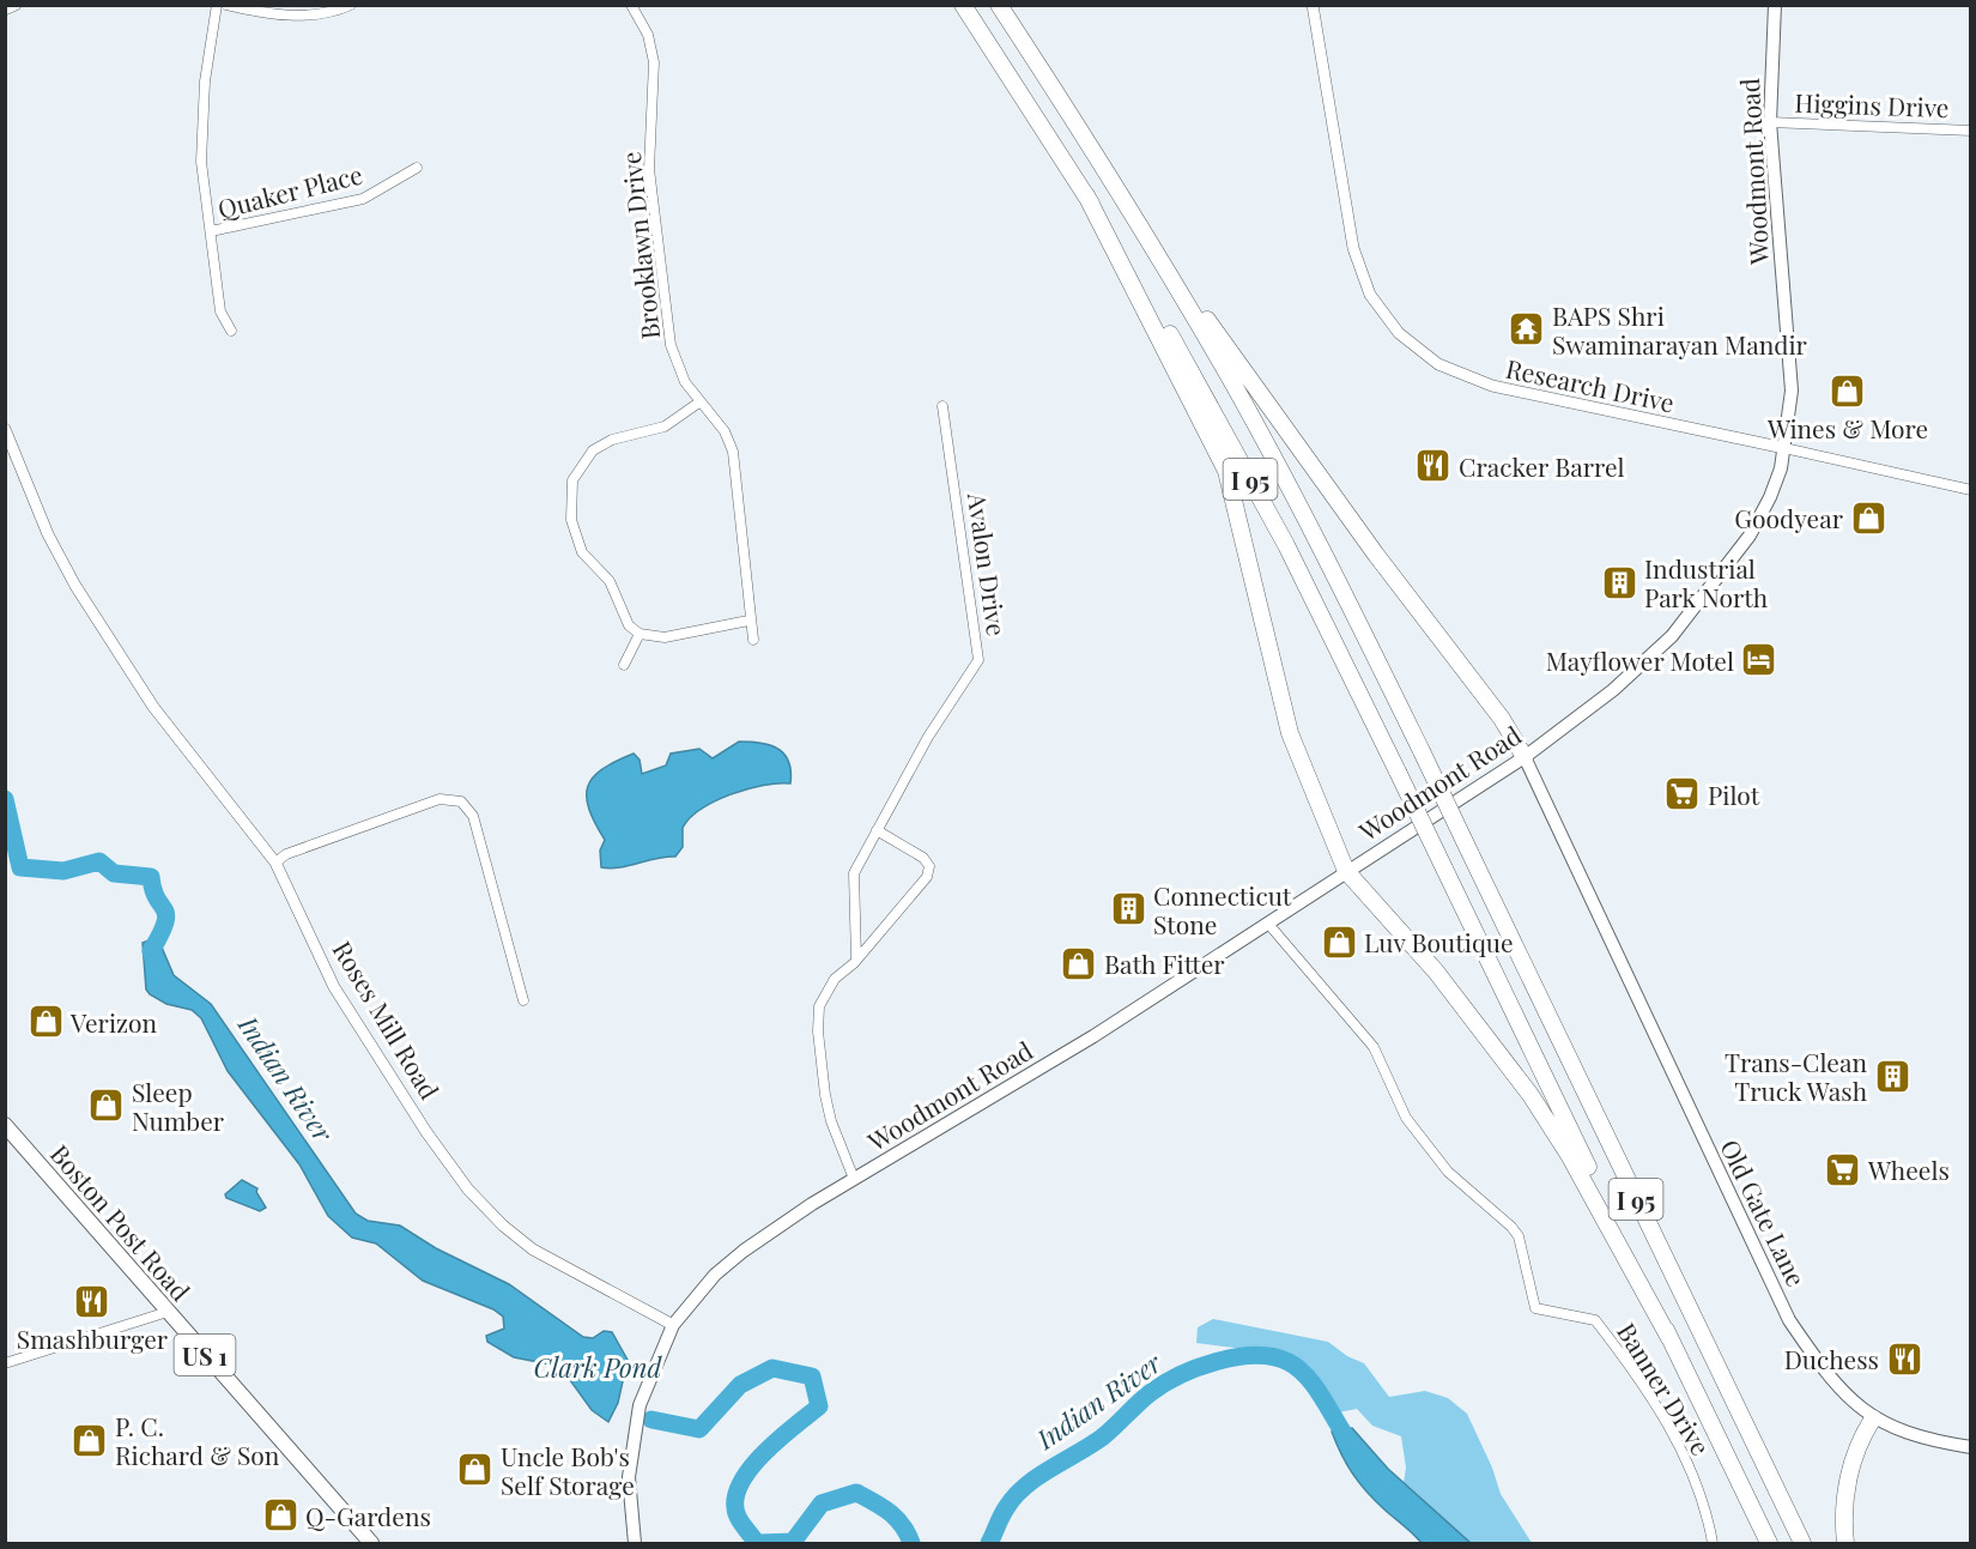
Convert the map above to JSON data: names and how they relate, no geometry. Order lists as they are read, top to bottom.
{
  "streets": {
    "highway": ["I 95"],
    "main road": [
      "Woodmont Road",
      "Old Gate Lane",
      "Boston Post Road",
      "US 1"
    ],
    "street": [
      "Higgins Drive",
      "Quaker Place",
      "Brooklawn Drive",
      "Research Drive",
      "Avalon Drive",
      "Roses Mill Road",
      "Banner Drive"
    ]
  },
  "crossings": [
    ["Higgins Drive", "Woodmont Road"],
    ["Woodmont Road", "Research Drive"],
    ["Woodmont Road", "Roses Mill Road"],
    ["Woodmont Road", "Old Gate Lane"],
    ["Woodmont Road", "Banner Drive"]
  ],
  "water": ["Indian River", "Clark Pond"],
  "places": {
    "temple": ["BAPS Shri Swaminarayan Mandir"],
    "shop": [
      "Wines & More",
      "Goodyear",
      "Luv Boutique",
      "Bath Fitter",
      "Verizon",
      "Sleep Number",
      "P. C. Richard & Son",
      "Uncle Bob's Self Storage",
      "Q-Gardens"
    ],
    "restaurant": ["Cracker Barrel", "Smashburger", "Duchess"],
    "building": ["Industrial Park North", "Connecticut Stone", "Trans-Clean Truck Wash"],
    "hotel": ["Mayflower Motel"],
    "supermarket": ["Pilot", "Wheels"]
  }
}
